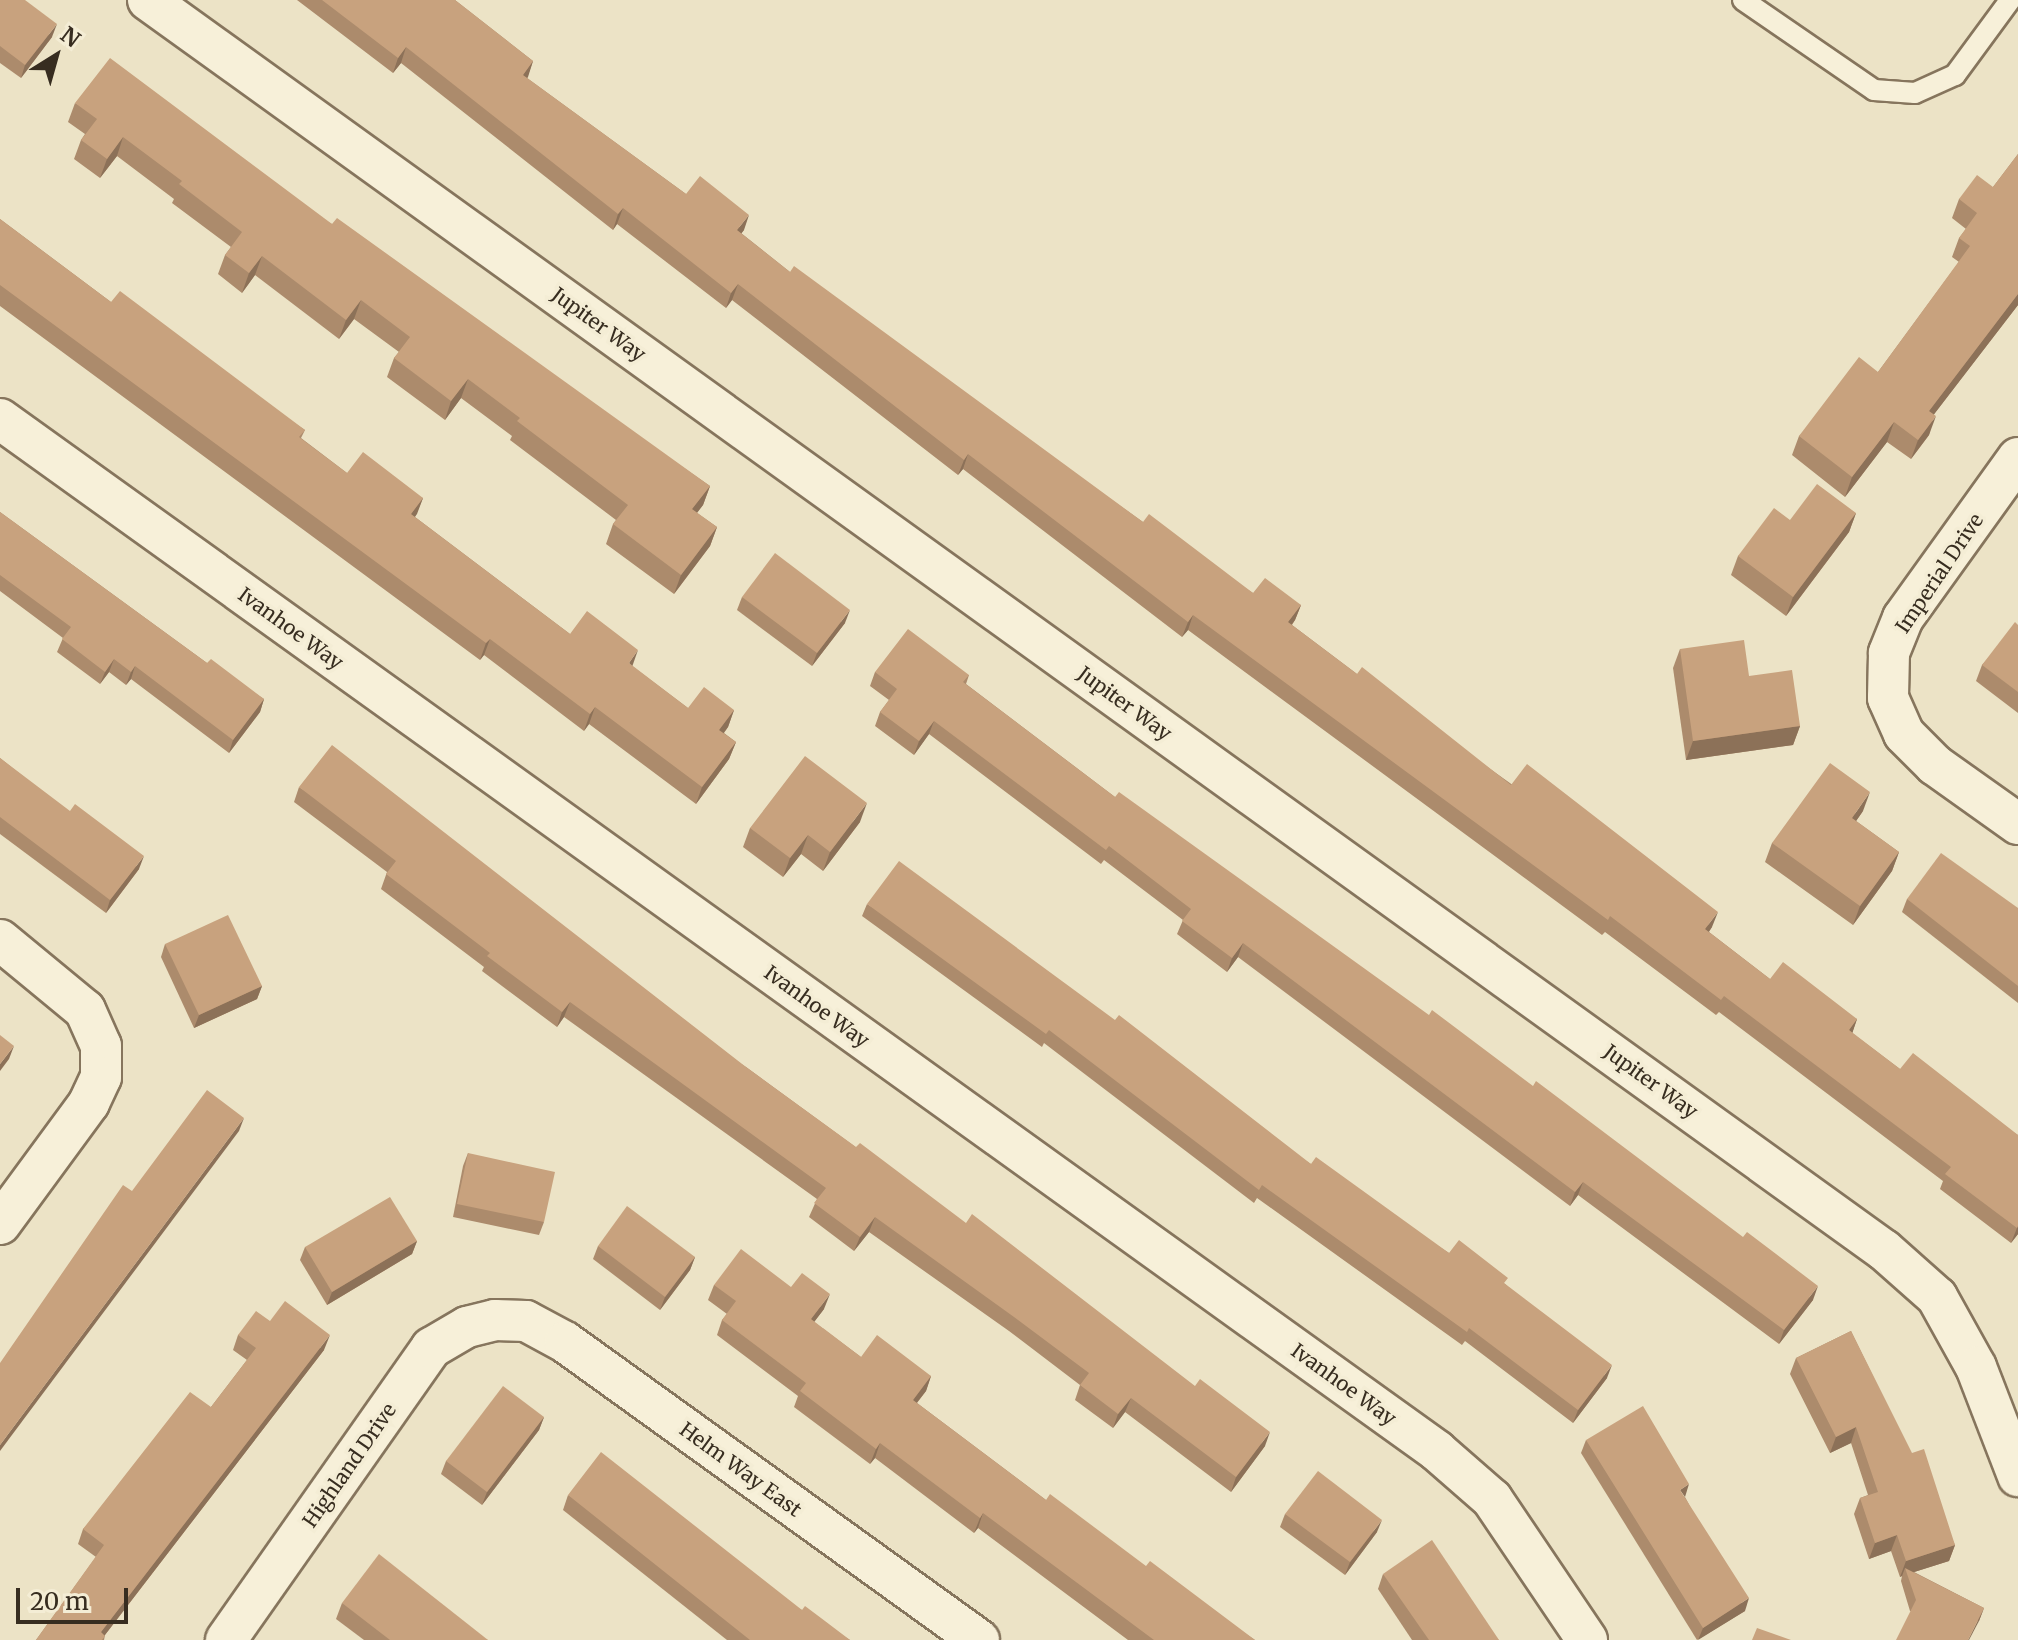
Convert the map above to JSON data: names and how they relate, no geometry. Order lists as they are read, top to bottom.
{
  "streets": {
    "street": [
      "Jupiter Way",
      "Imperial Drive",
      "Ivanhoe Way",
      "Highland Drive",
      "Helm Way East"
    ]
  },
  "crossings": [
    ["Highland Drive", "Helm Way East"]
  ],
  "scale_bar": "20 m",
  "north": "top right"
}
